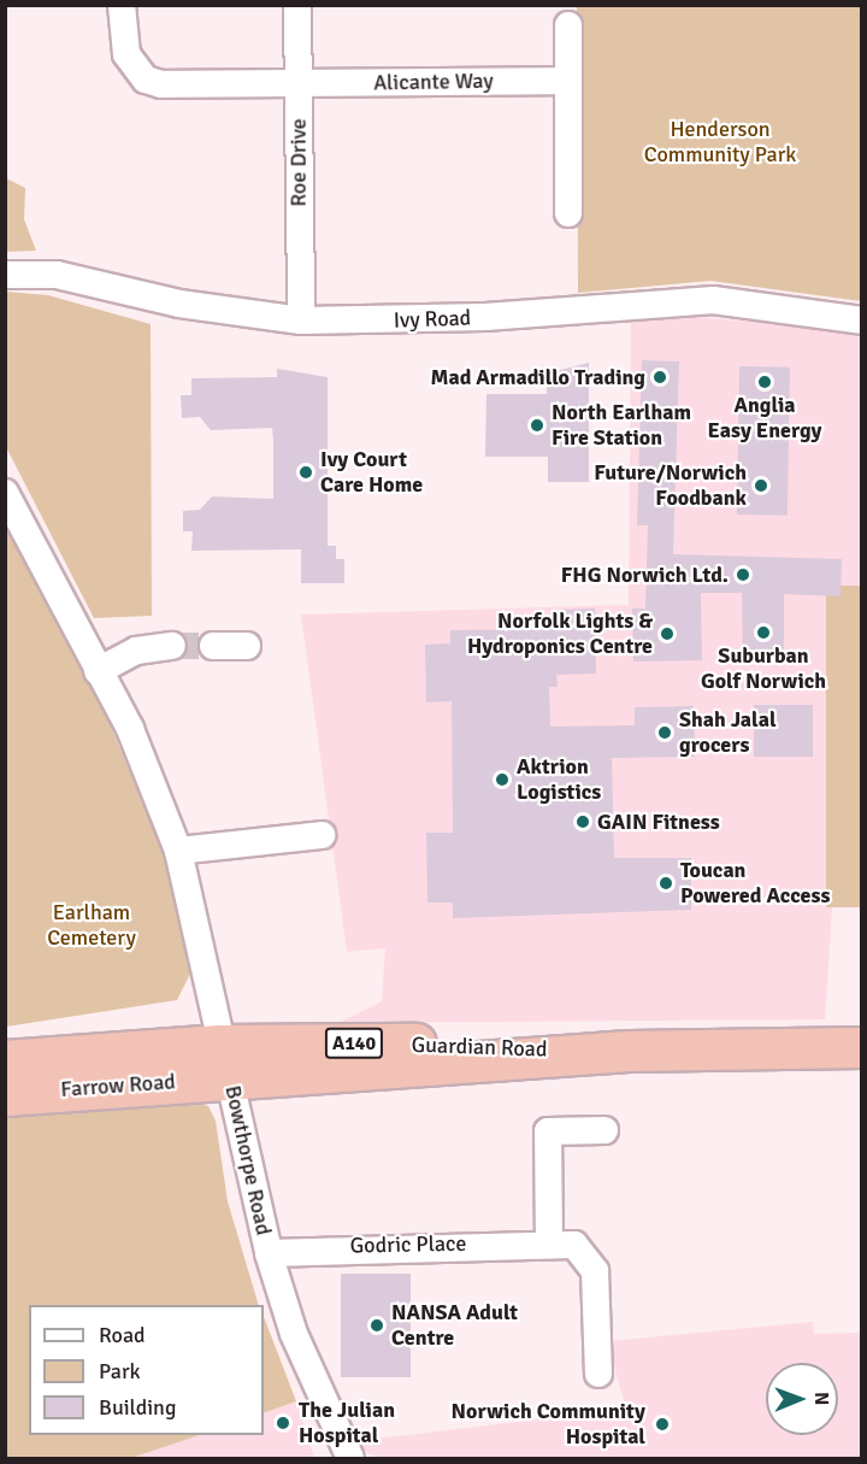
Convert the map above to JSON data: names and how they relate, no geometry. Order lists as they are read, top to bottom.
{
  "streets": {
    "highway": ["A140", "Guardian Road", "Farrow Road"],
    "street": [
      "Alicante Way",
      "Roe Drive",
      "Ivy Road",
      "Bowthorpe Road",
      "Godric Place"
    ]
  },
  "crossings": [
    ["Alicante Way", "Roe Drive"],
    ["Roe Drive", "Ivy Road"],
    ["Guardian Road", "Farrow Road"],
    ["Guardian Road", "Bowthorpe Road"],
    ["Farrow Road", "Bowthorpe Road"],
    ["Bowthorpe Road", "Godric Place"]
  ],
  "parks": ["Henderson Community Park", "Earlham Cemetery"],
  "places": [
    "Mad Armadillo Trading",
    "Anglia Easy Energy",
    "North Earlham Fire Station",
    "Ivy Court Care Home",
    "Future/Norwich Foodbank",
    "FHG Norwich Ltd.",
    "Suburban Golf Norwich",
    "Norfolk Lights & Hydroponics Centre",
    "Shah Jalal grocers",
    "Aktrion Logistics",
    "GAIN Fitness",
    "Toucan Powered Access",
    "NANSA Adult Centre",
    "The Julian Hospital",
    "Norwich Community Hospital"
  ],
  "legend": ["Road", "Park", "Building"],
  "north": "right"
}
